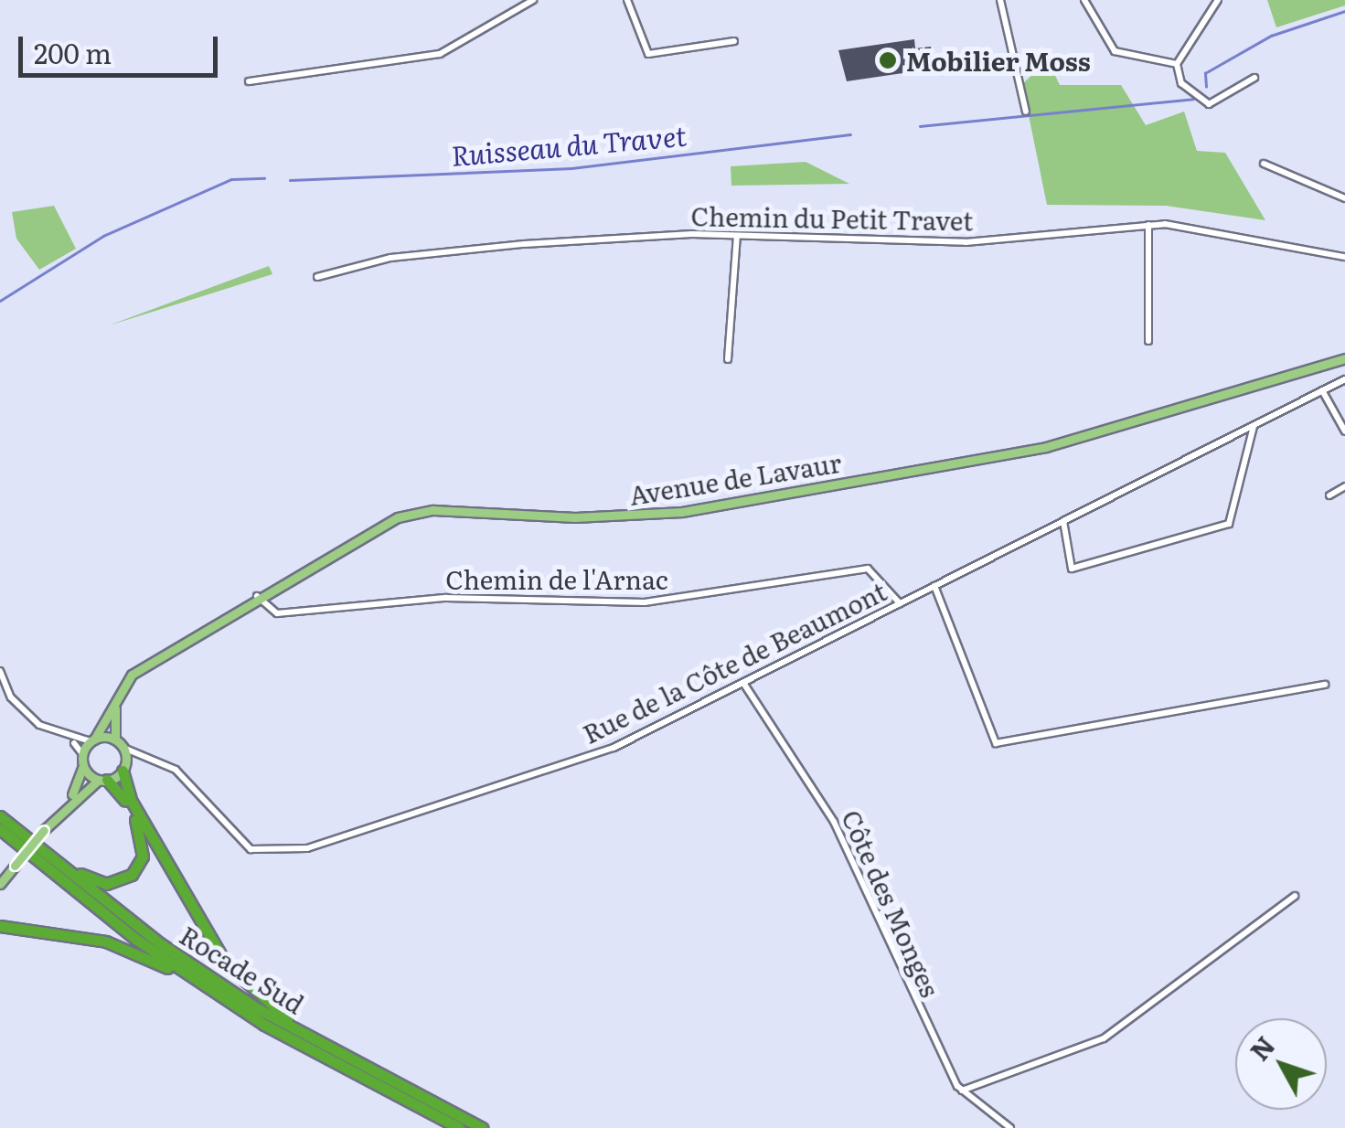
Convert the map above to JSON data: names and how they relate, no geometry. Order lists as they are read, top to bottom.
{
  "streets": {
    "highway": ["Rocade Sud"],
    "main road": ["Avenue de Lavaur"],
    "street": [
      "Chemin du Petit Travet",
      "Chemin de l'Arnac",
      "Rue de la Côte de Beaumont",
      "Côte des Monges"
    ]
  },
  "crossings": [
    ["Avenue de Lavaur", "Chemin de l'Arnac"],
    ["Avenue de Lavaur", "Rue de la Côte de Beaumont"],
    ["Chemin de l'Arnac", "Rue de la Côte de Beaumont"],
    ["Rue de la Côte de Beaumont", "Côte des Monges"]
  ],
  "water": ["Ruisseau du Travet"],
  "places": ["Mobilier Moss"],
  "scale_bar": "200 m",
  "north": "top left"
}
